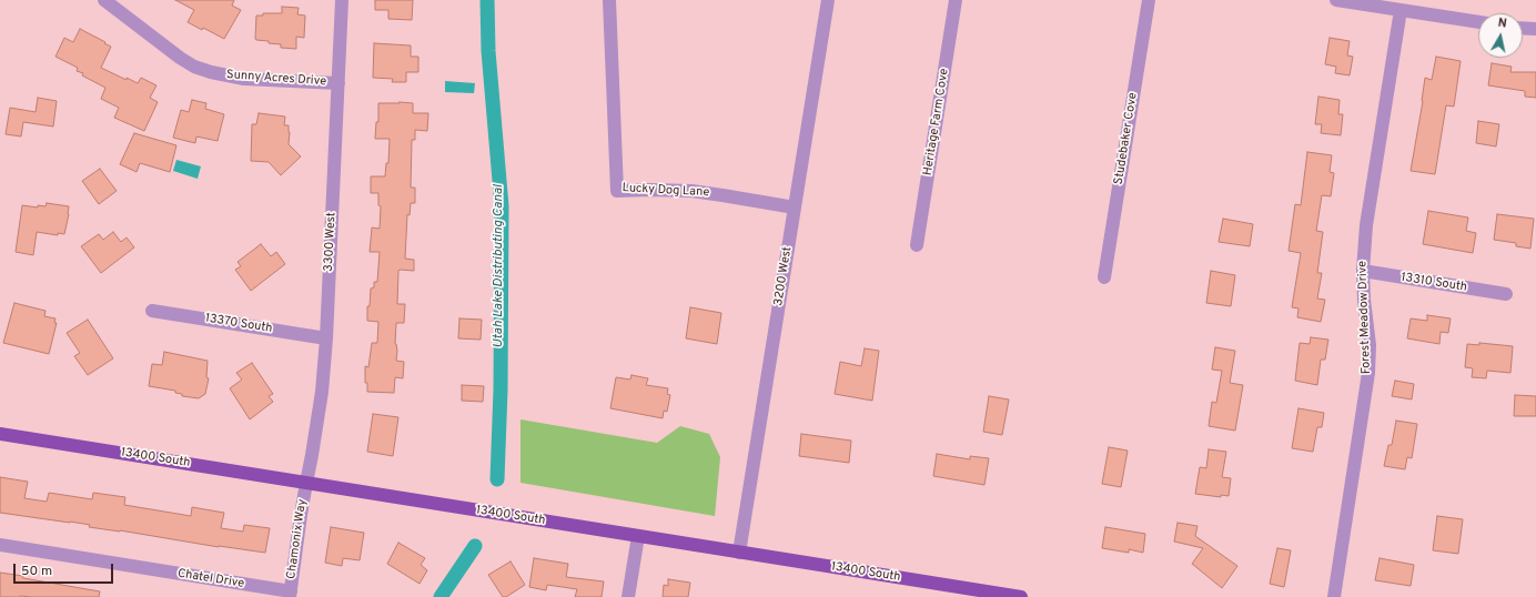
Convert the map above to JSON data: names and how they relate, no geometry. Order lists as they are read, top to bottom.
{
  "streets": {
    "main road": ["13400 South"],
    "street": [
      "Sunny Acres Drive",
      "Heritage Farm Cove",
      "Studebaker Cove",
      "Lucky Dog Lane",
      "3300 West",
      "3200 West",
      "13310 South",
      "Forest Meadow Drive",
      "13370 South",
      "Chamonix Way",
      "Chatel Drive"
    ]
  },
  "crossings": [
    ["Sunny Acres Drive", "3300 West"],
    ["Lucky Dog Lane", "3200 West"],
    ["3300 West", "13370 South"],
    ["3300 West", "13400 South"],
    ["3300 West", "Chamonix Way"],
    ["3200 West", "13400 South"],
    ["13310 South", "Forest Meadow Drive"],
    ["13400 South", "Chamonix Way"],
    ["Chamonix Way", "Chatel Drive"]
  ],
  "water": ["Utah Lake Distributing Canal"],
  "scale_bar": "50 m",
  "north": "top"
}
